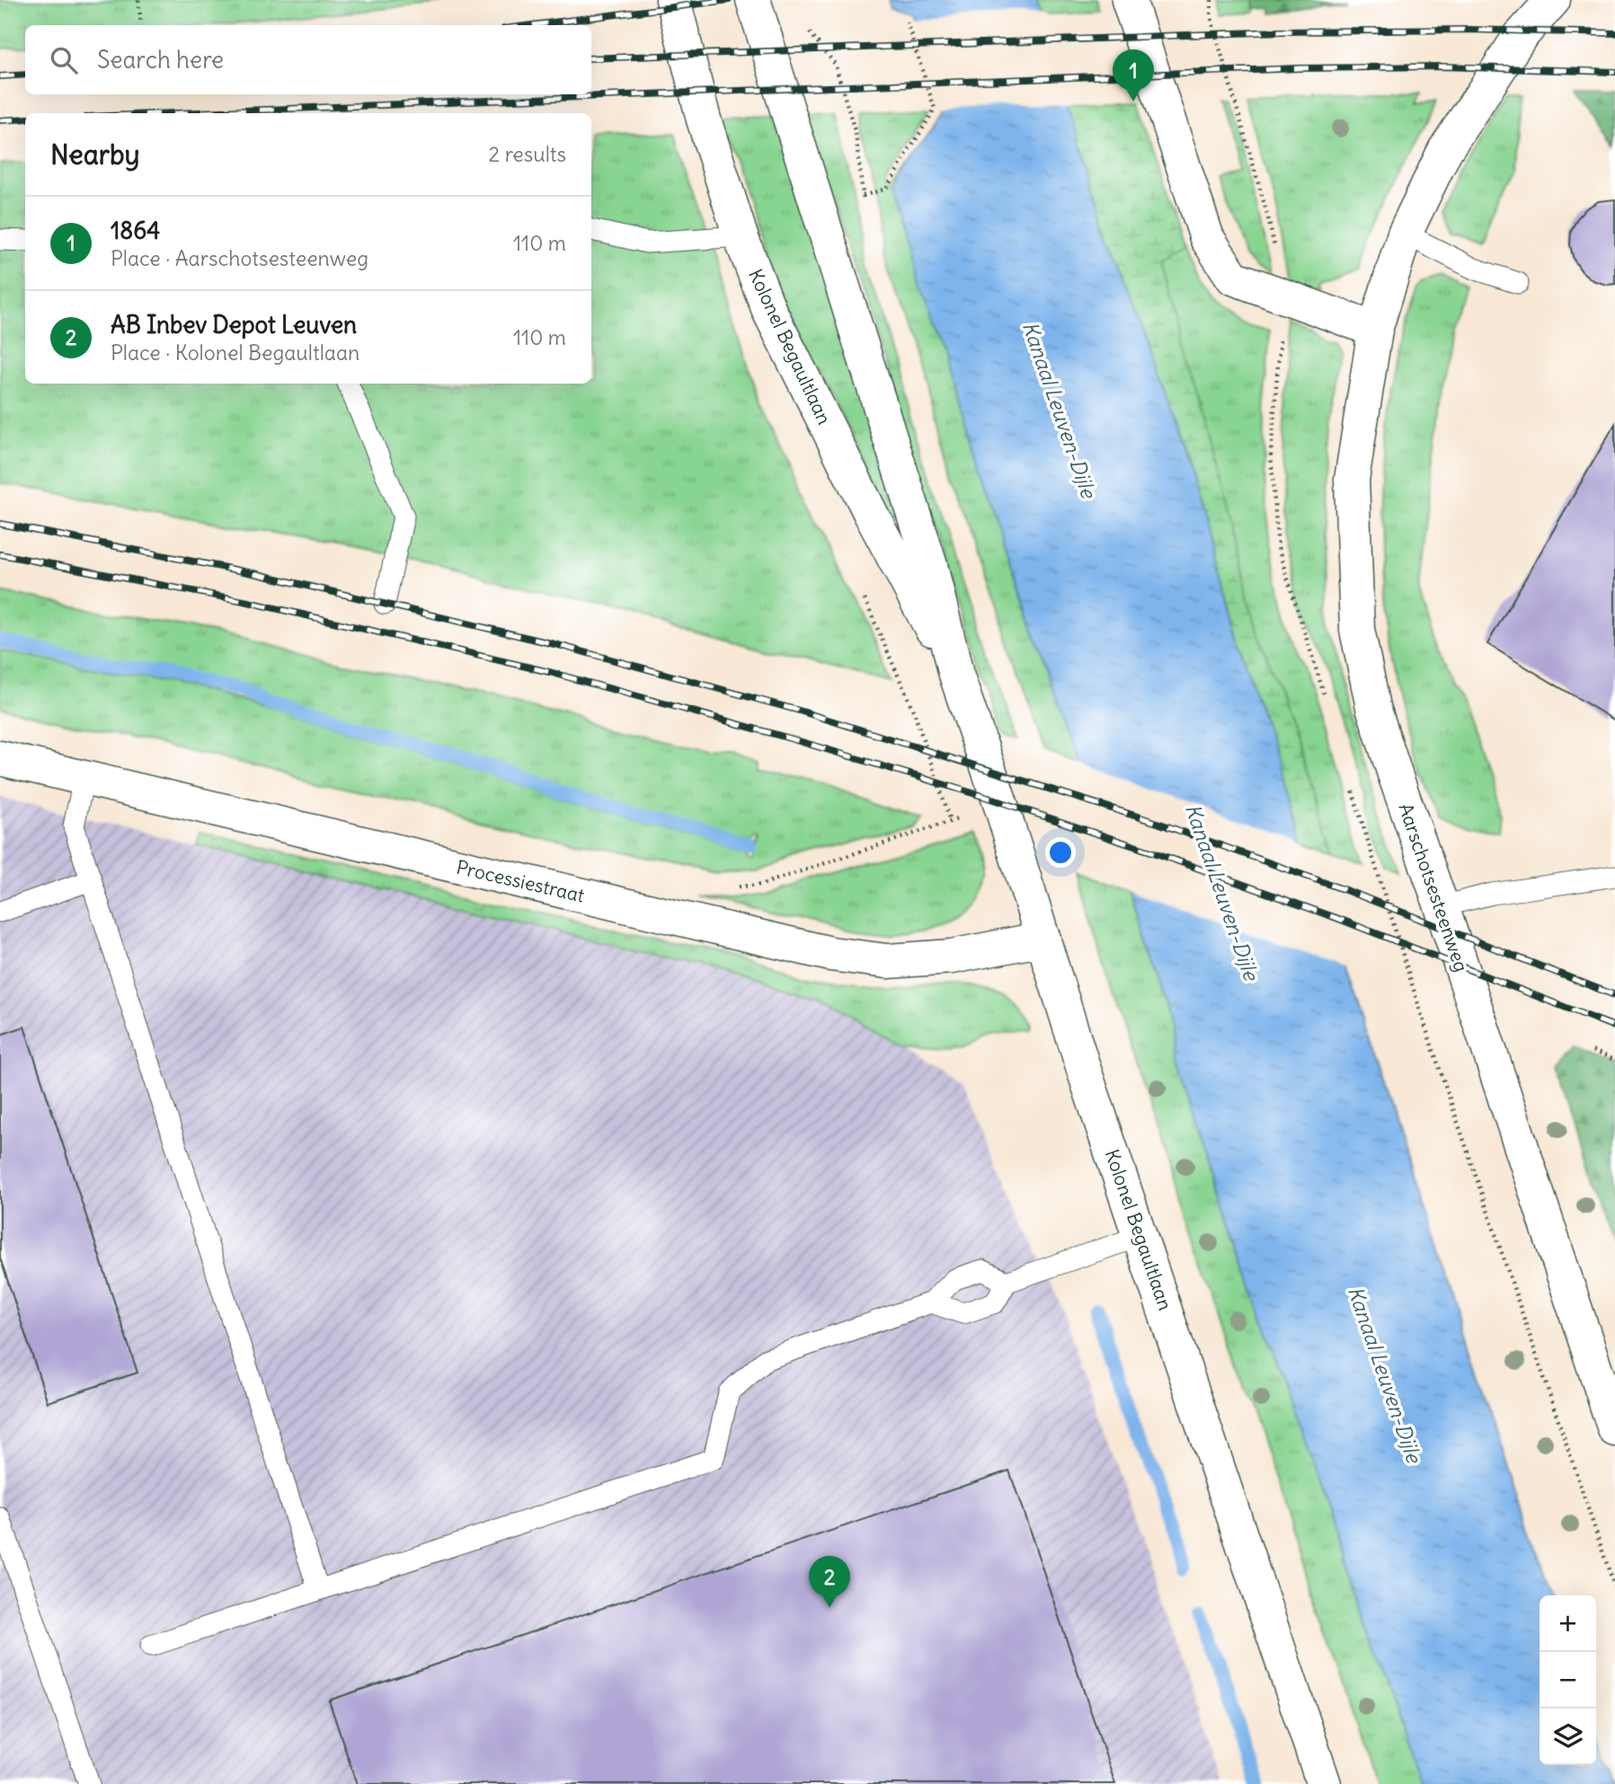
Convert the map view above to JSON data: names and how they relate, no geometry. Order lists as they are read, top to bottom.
{
  "streets": {
    "street": ["Kolonel Begaultlaan", "Processiestraat", "Aarschotsesteenweg"]
  },
  "crossings": [
    ["Kolonel Begaultlaan", "Processiestraat"]
  ],
  "water": ["Kanaal Leuven-Dijle"],
  "page": {
    "search": "Search here",
    "pins": ["1", "2"],
    "heading": ["Nearby", "2 results"],
    "list": [
      {
        "mark": "1",
        "name": "1864",
        "note": "Place · Aarschotsesteenweg",
        "value": "110 m"
      },
      {
        "mark": "2",
        "name": "AB Inbev Depot Leuven",
        "note": "Place · Kolonel Begaultlaan",
        "value": "110 m"
      }
    ],
    "map_buttons": ["+", "−"]
  }
}
